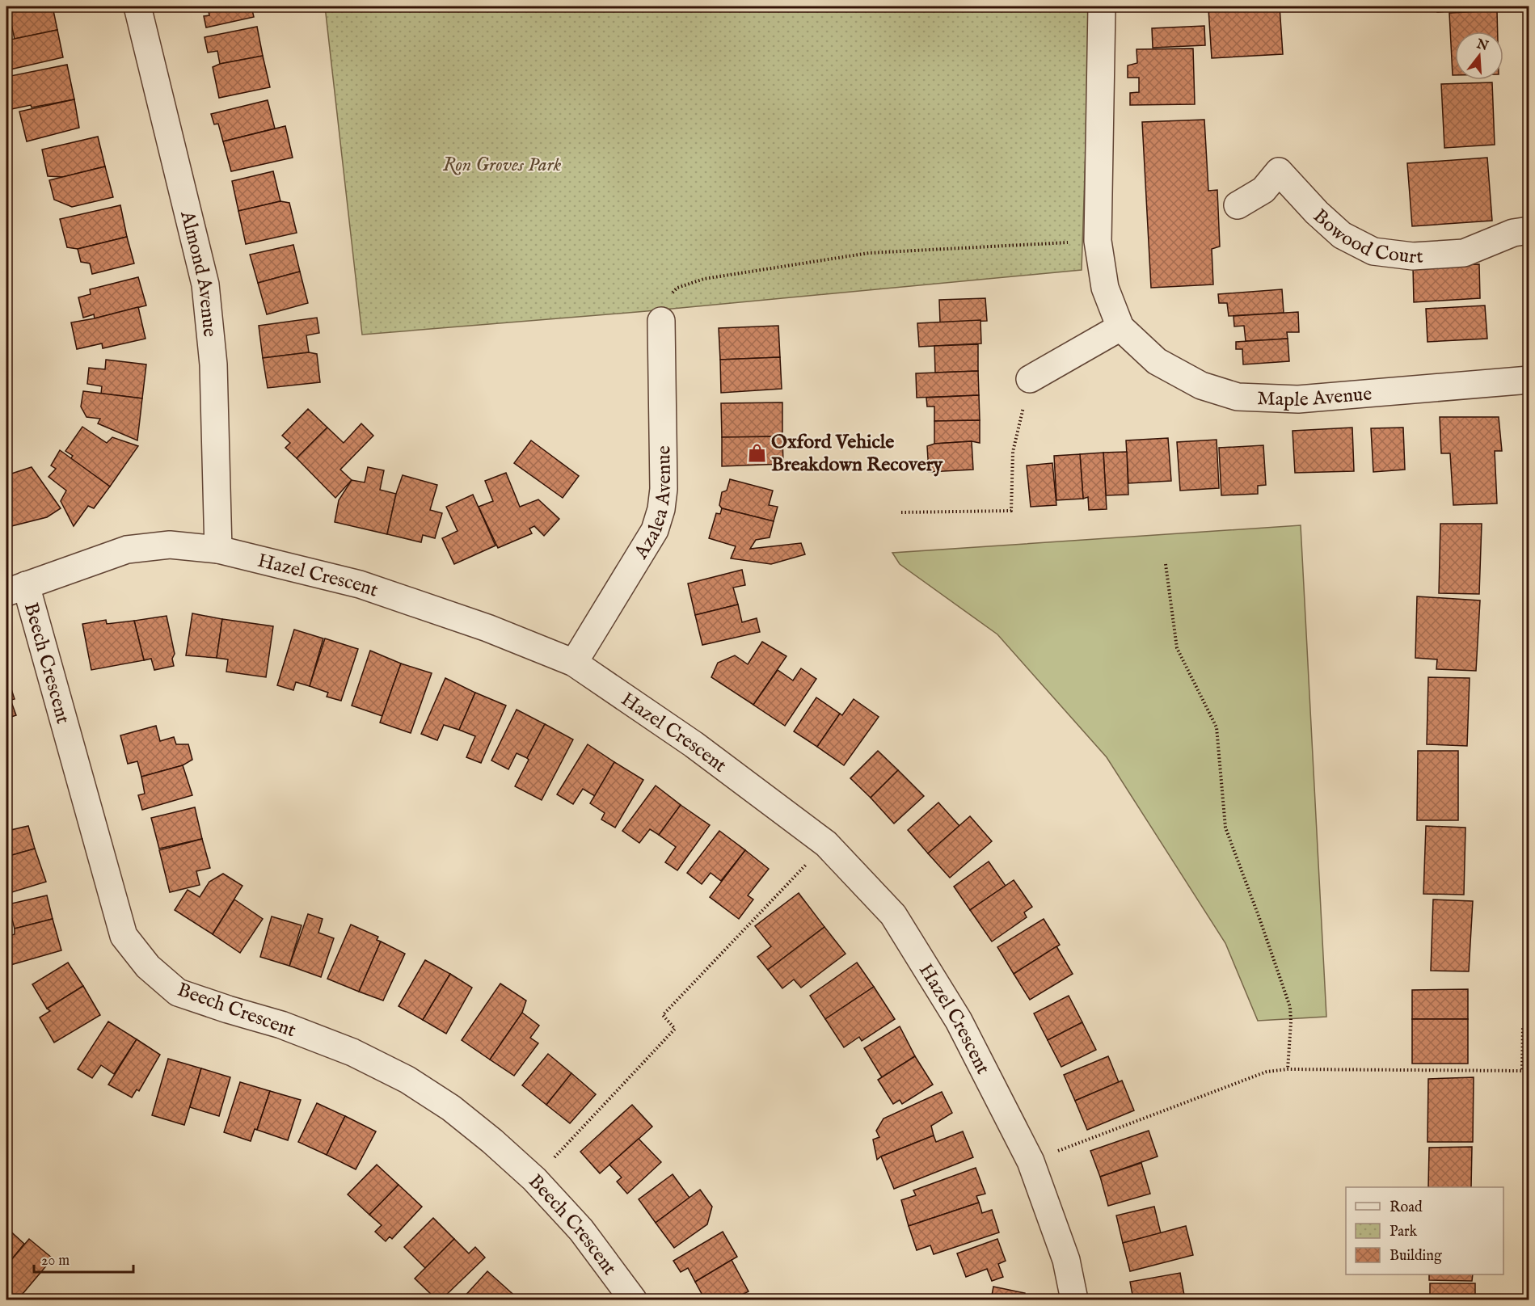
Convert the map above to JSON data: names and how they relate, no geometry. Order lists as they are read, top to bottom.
{
  "streets": {
    "street": [
      "Bowood Court",
      "Almond Avenue",
      "Maple Avenue",
      "Azalea Avenue",
      "Hazel Crescent",
      "Beech Crescent"
    ]
  },
  "crossings": [
    ["Almond Avenue", "Hazel Crescent"],
    ["Azalea Avenue", "Hazel Crescent"],
    ["Hazel Crescent", "Beech Crescent"]
  ],
  "parks": ["Ron Groves Park"],
  "places": {
    "shop": ["Oxford Vehicle Breakdown Recovery"]
  },
  "legend": ["Road", "Park", "Building"],
  "scale_bar": "20 m",
  "north": "top"
}
